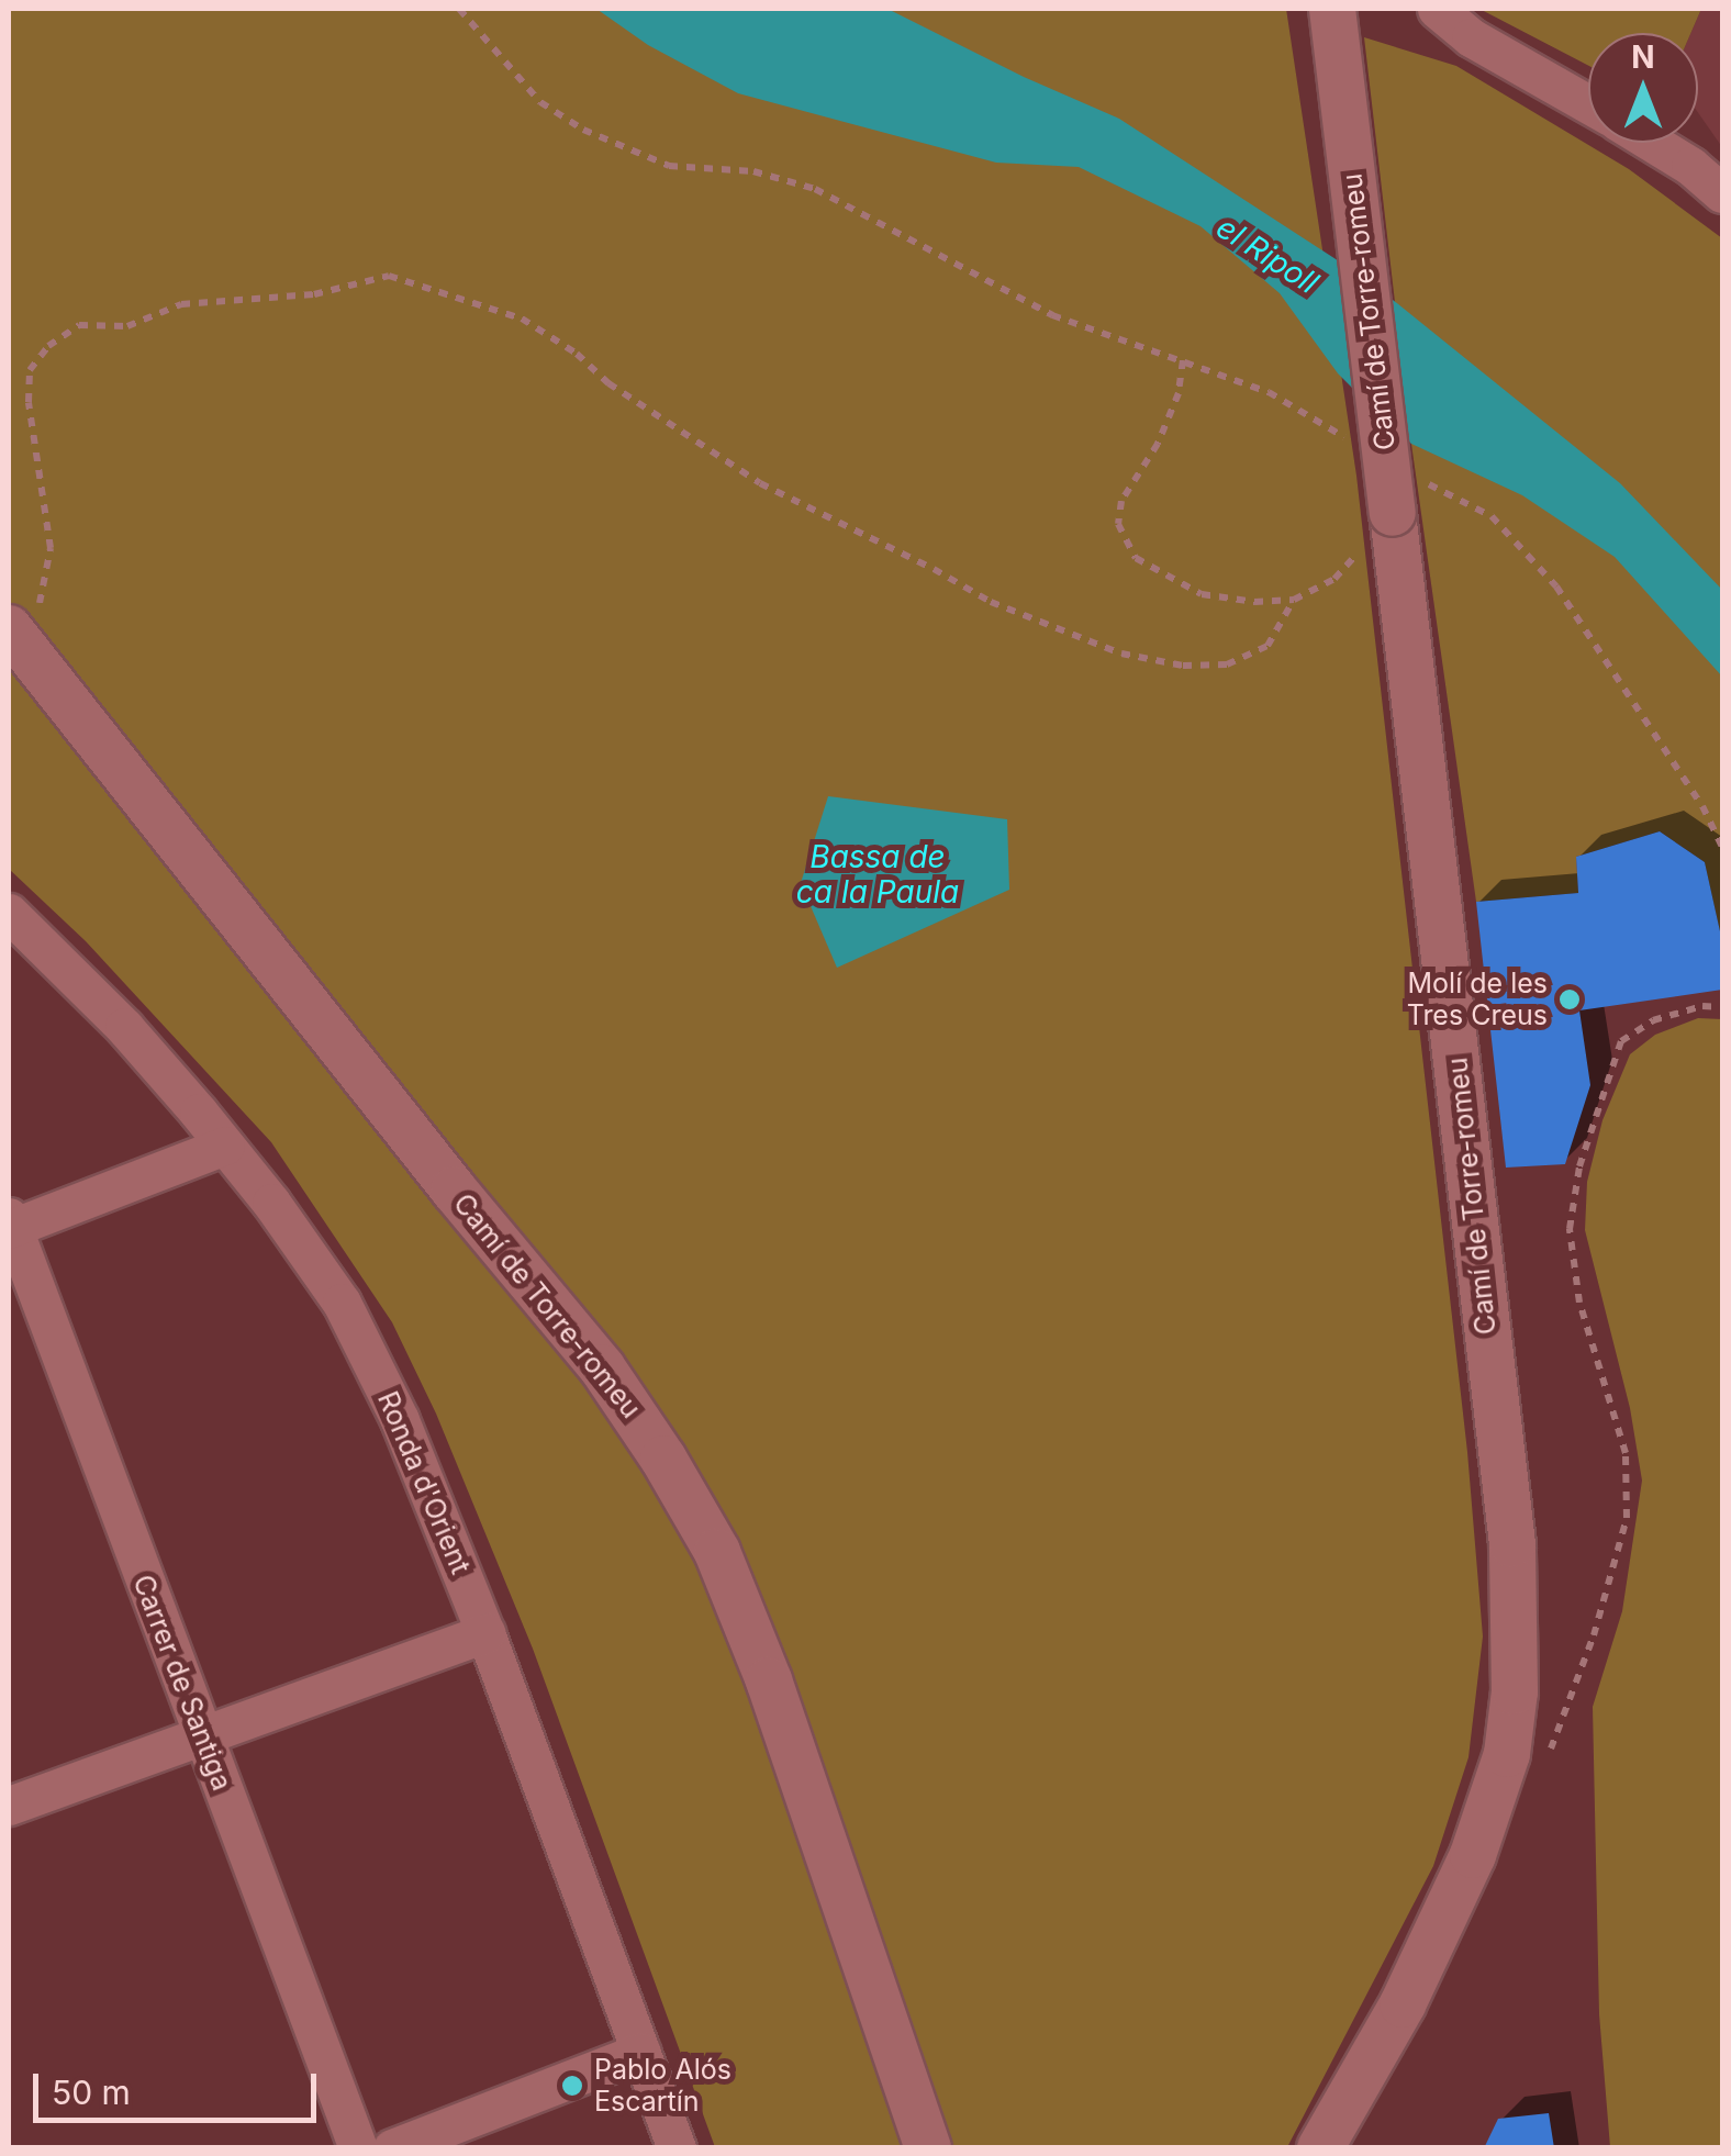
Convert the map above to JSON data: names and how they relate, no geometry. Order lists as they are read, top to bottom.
{
  "streets": {
    "street": ["Camí de Torre-romeu", "Ronda d'Orient", "Carrer de Santiga"]
  },
  "water": ["el Ripoll", "Bassa de ca la Paula"],
  "places": ["Molí de les Tres Creus", "Pablo Alós Escartín"],
  "scale_bar": "50 m",
  "north": "top"
}
